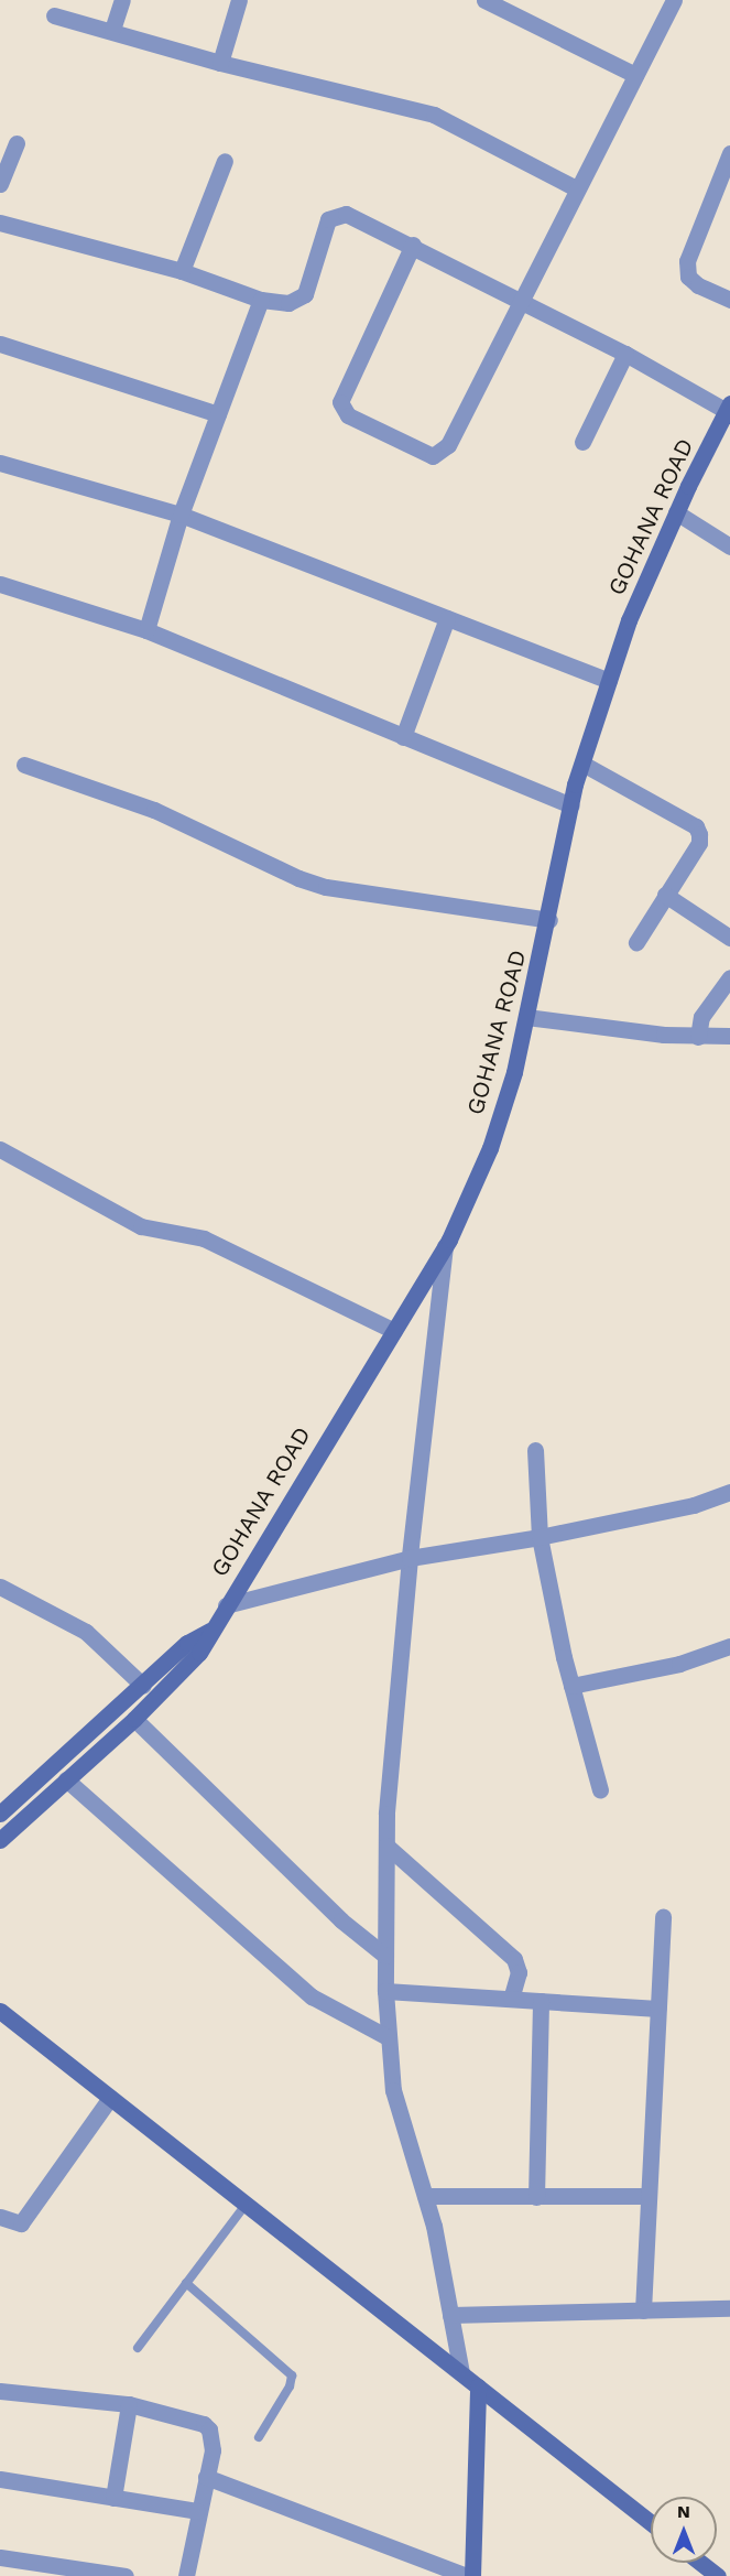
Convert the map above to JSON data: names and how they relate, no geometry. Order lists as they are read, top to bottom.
{
  "streets": {
    "main road": ["GOHANA ROAD"]
  },
  "north": "top"
}
